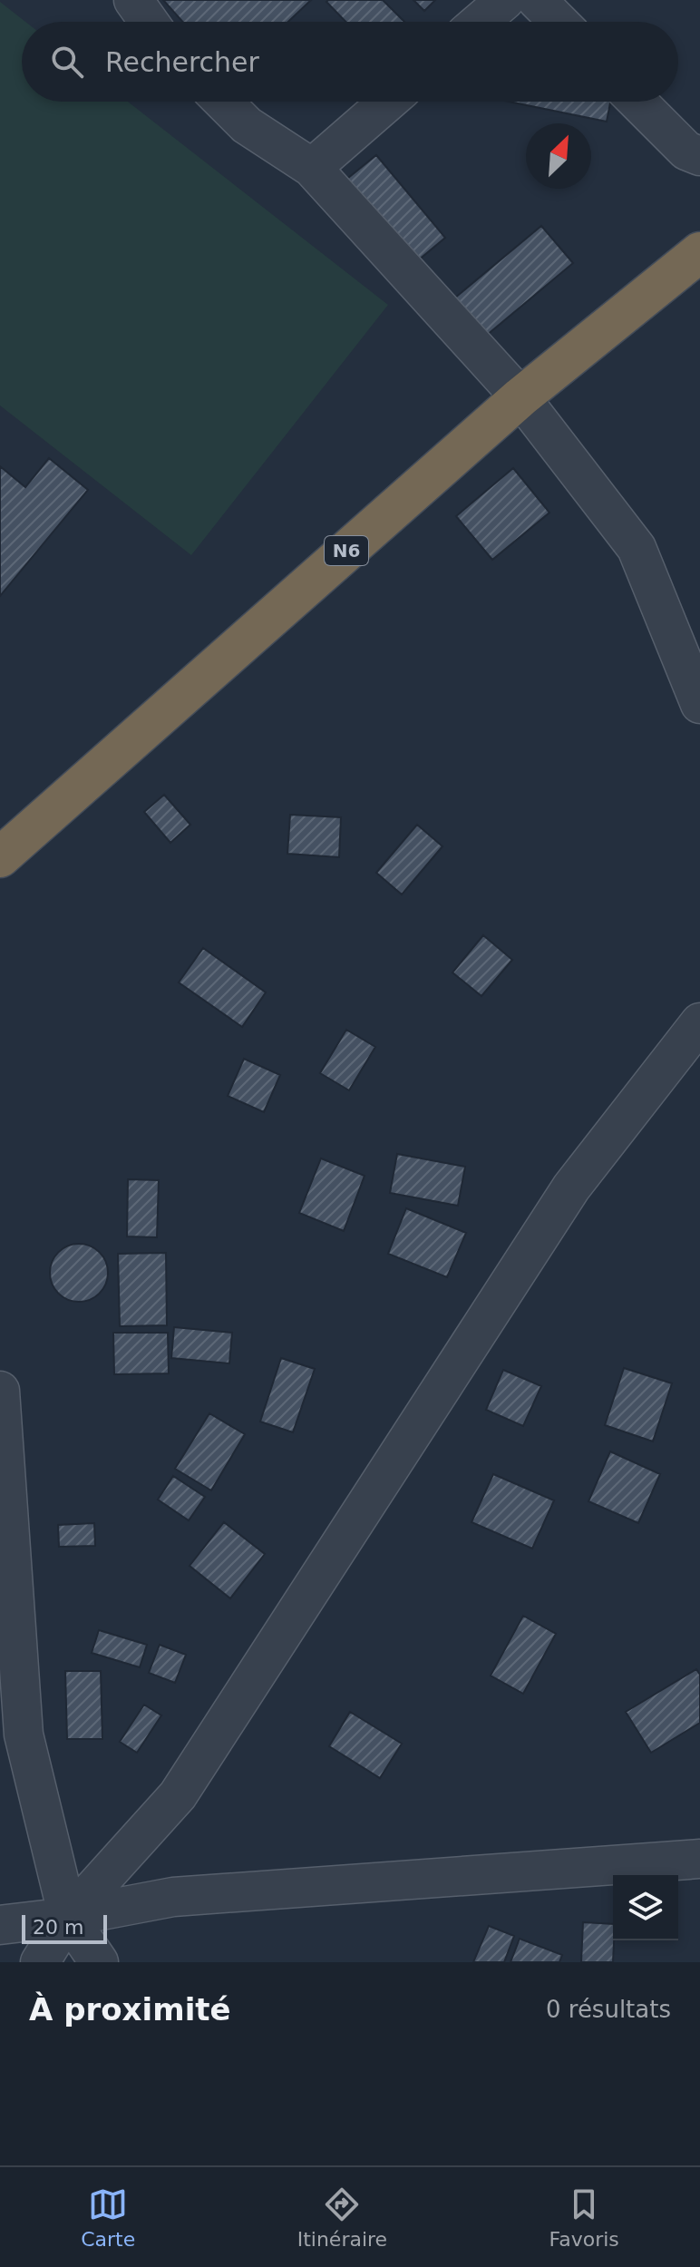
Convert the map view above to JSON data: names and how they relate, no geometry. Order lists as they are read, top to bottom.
{
  "streets": {
    "highway": ["N6"]
  },
  "scale_bar": "20 m",
  "north": "top right",
  "page": {
    "search": "Rechercher",
    "scale": "20 m",
    "heading": ["À proximité", "0 résultats"],
    "nav": ["Carte", "Itinéraire", "Favoris"]
  }
}
